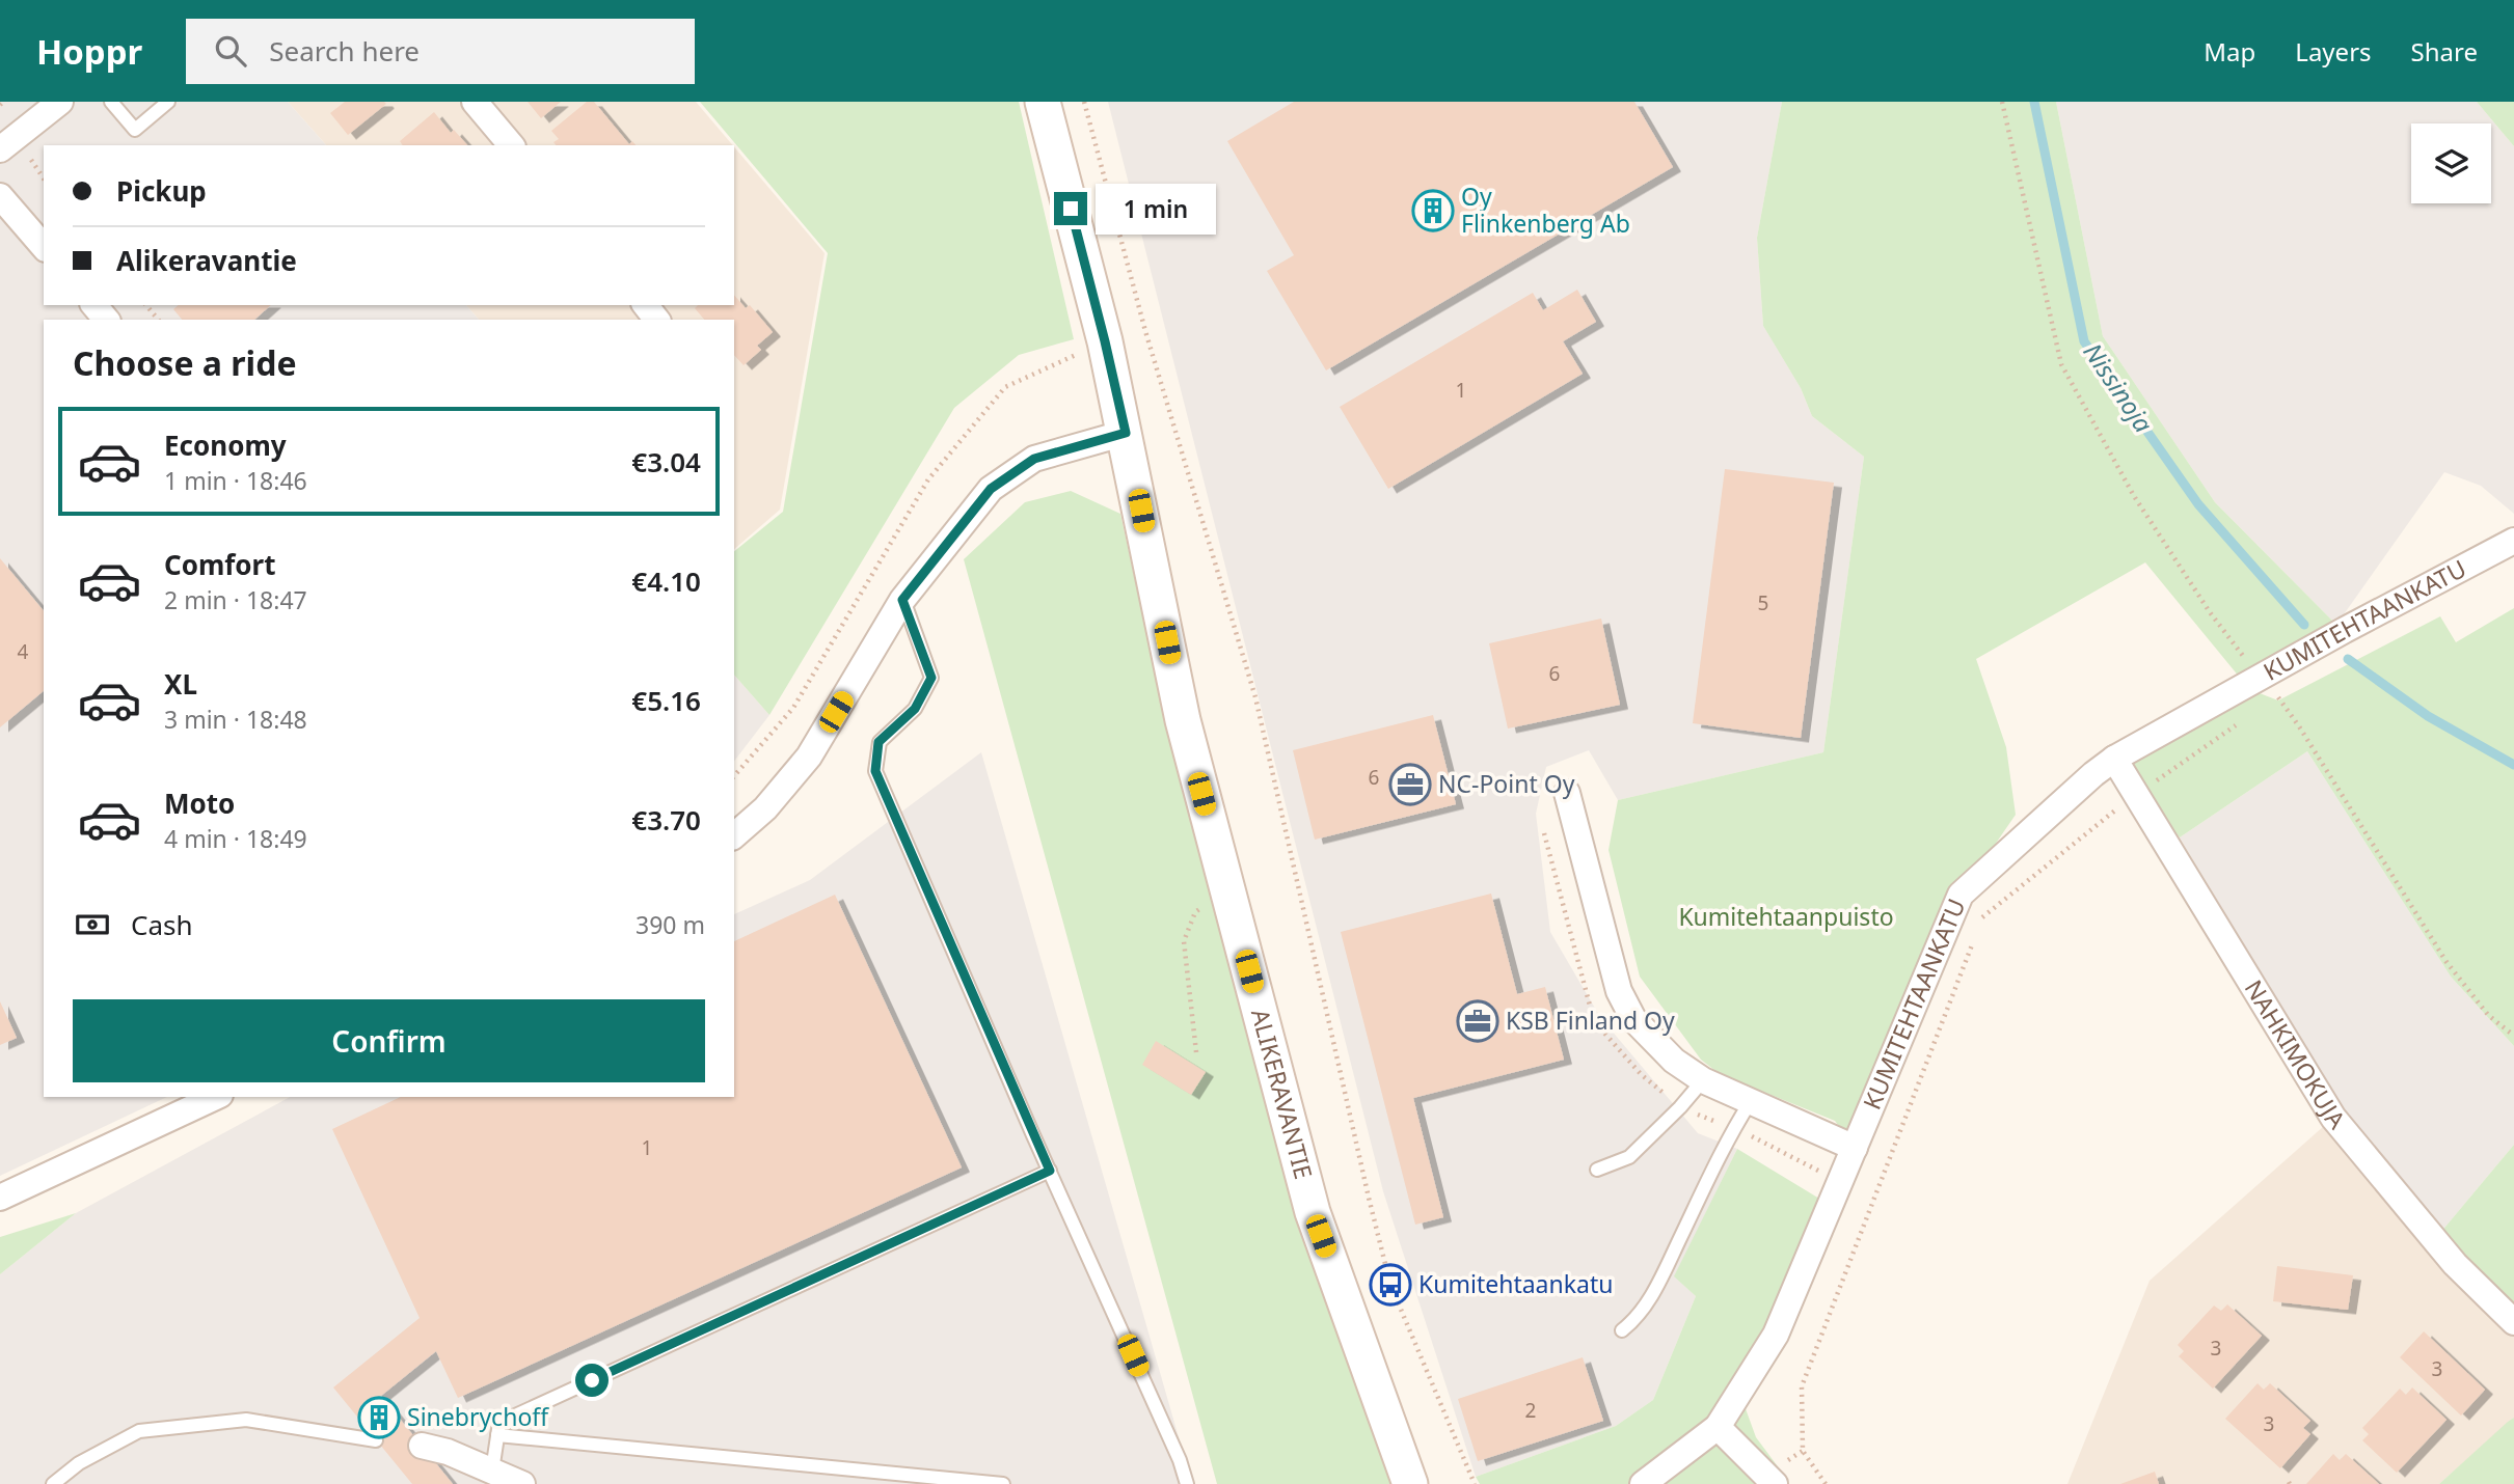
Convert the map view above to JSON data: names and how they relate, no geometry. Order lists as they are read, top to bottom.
{
  "streets": {
    "street": ["KUMITEHTAANKATU", "NAHKIMOKUJA", "ALIKERAVANTIE"]
  },
  "crossings": [
    ["KUMITEHTAANKATU", "NAHKIMOKUJA"]
  ],
  "water": ["Nissinoja"],
  "parks": ["Kumitehtaanpuisto"],
  "places": {
    "building": ["Oy Flinkenberg Ab", "Sinebrychoff"],
    "office": ["NC-Point Oy", "KSB Finland Oy"],
    "bus stop": ["Kumitehtaankatu"]
  },
  "house_numbers": [
    "1",
    "5",
    "4",
    "6",
    "6",
    "1",
    "3",
    "3",
    "2",
    "3"
  ],
  "page": {
    "header": "Hoppr",
    "search": "Search here",
    "nav": ["Map", "Layers", "Share"],
    "banner": ["Pickup", "Alikeravantie"],
    "bubble": "1 min",
    "heading": "Choose a ride",
    "list": [
      {
        "name": "Economy",
        "note": "1 min · 18:46",
        "value": "€3.04"
      },
      {
        "name": "Comfort",
        "note": "2 min · 18:47",
        "value": "€4.10"
      },
      {
        "name": "XL",
        "note": "3 min · 18:48",
        "value": "€5.16"
      },
      {
        "name": "Moto",
        "note": "4 min · 18:49",
        "value": "€3.70"
      }
    ],
    "pay": ["Cash", "390 m"],
    "buttons": "Confirm"
  }
}
